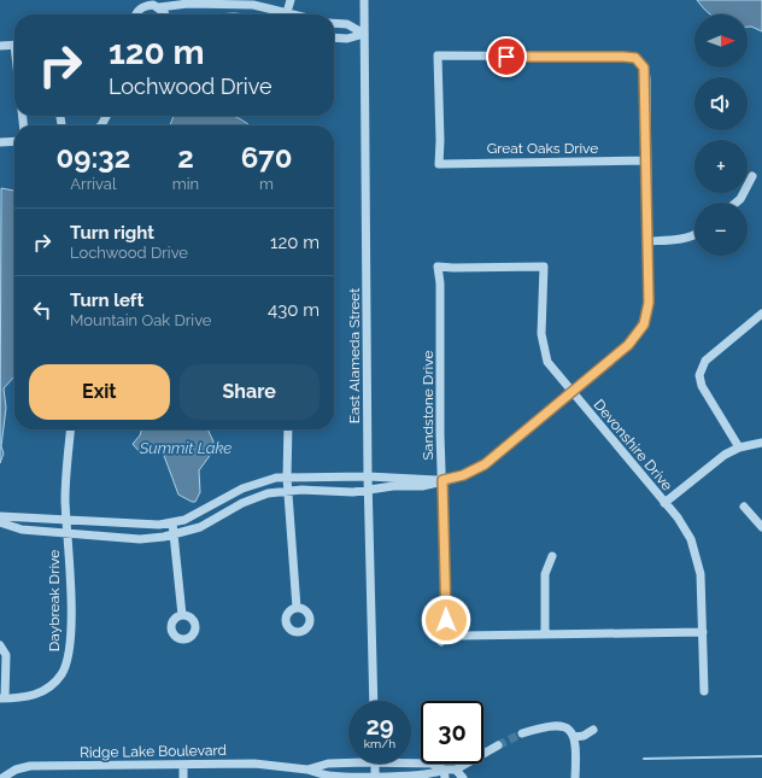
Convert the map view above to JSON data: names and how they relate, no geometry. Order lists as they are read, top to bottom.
{
  "streets": {
    "street": [
      "Great Oaks Drive",
      "East Alameda Street",
      "Sandstone Drive",
      "Devonshire Drive",
      "Daybreak Drive",
      "Ridge Lake Boulevard"
    ]
  },
  "crossings": [
    ["Sandstone Drive", "Devonshire Drive"]
  ],
  "water": ["Summit Lake"],
  "north": "right",
  "page": {
    "map_buttons": ["+", "−"],
    "turn": ["120 m", "Lochwood Drive"],
    "eta": [
      "09:32",
      "Arrival",
      "2",
      "min",
      "670",
      "m"
    ],
    "list": [
      {
        "name": "Turn right",
        "note": "Lochwood Drive",
        "value": "120 m"
      },
      {
        "name": "Turn left",
        "note": "Mountain Oak Drive",
        "value": "430 m"
      }
    ],
    "buttons": ["Exit", "Share"],
    "speed": "29 km/h",
    "limit": "30"
  }
}
